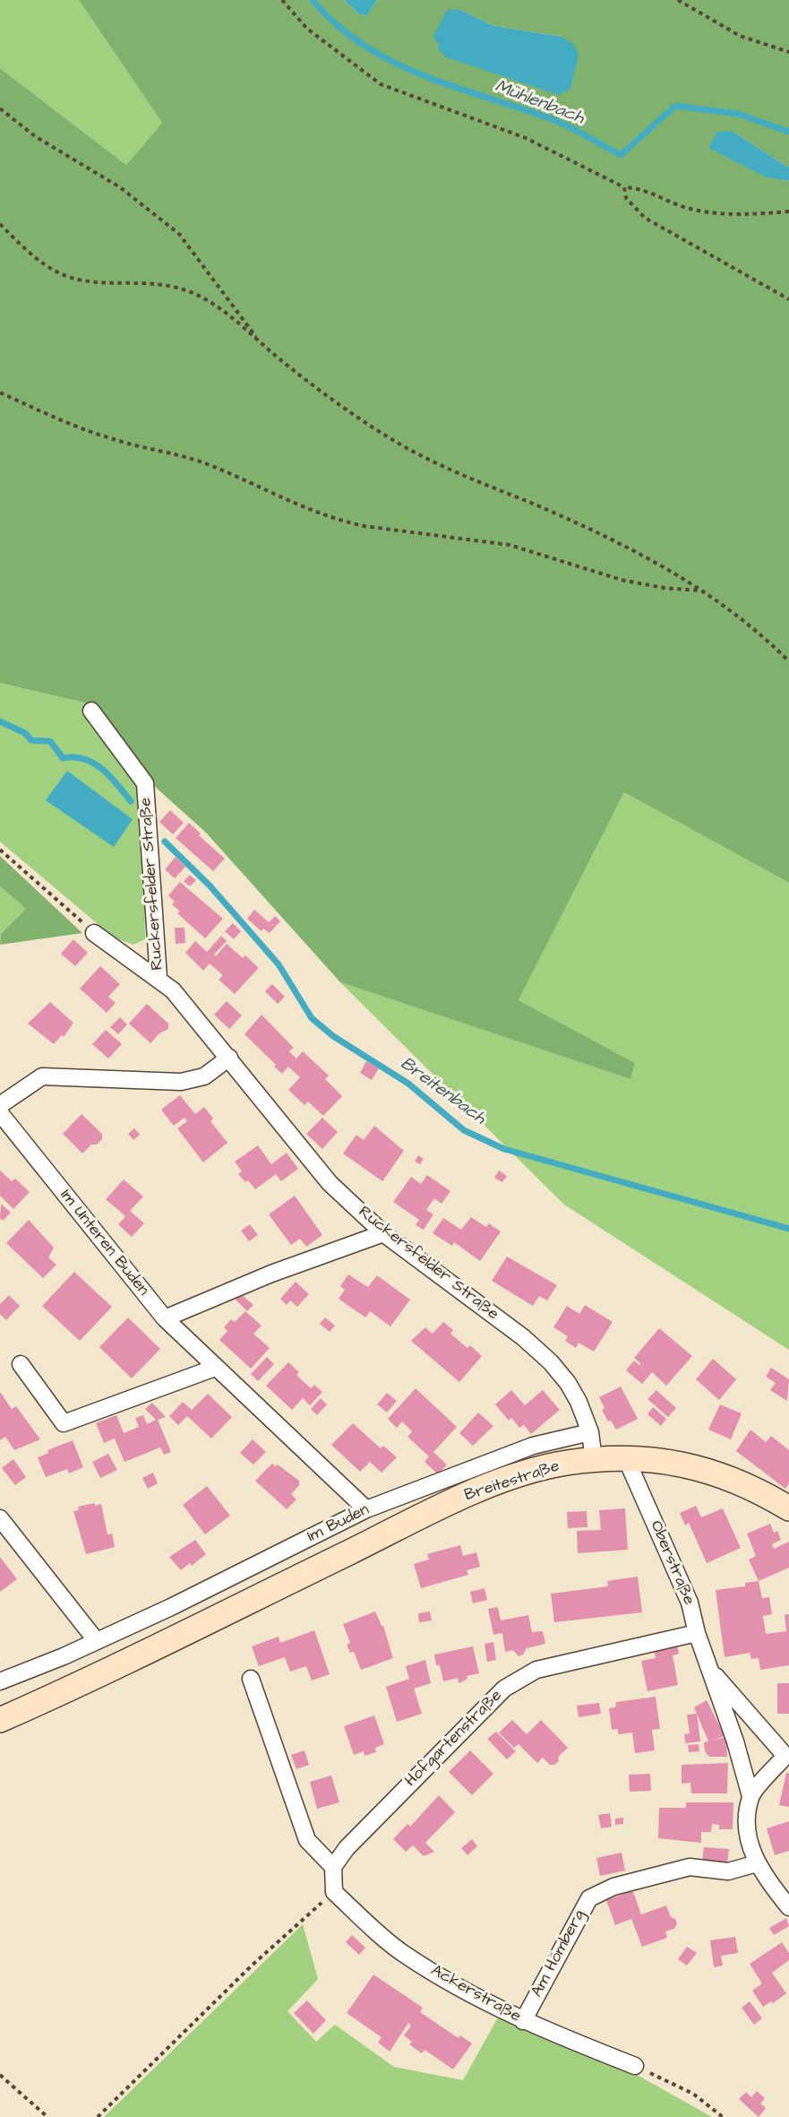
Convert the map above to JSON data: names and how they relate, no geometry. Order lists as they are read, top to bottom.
{
  "streets": {
    "street": [
      "Ruckersfelder Straße",
      "Im Unteren Buden",
      "Breitestraße",
      "Im Buden",
      "Oberstraße",
      "Hofgartenstraße",
      "Am Hömberg",
      "Ackerstraße"
    ]
  },
  "crossings": [
    ["Ruckersfelder Straße", "Breitestraße"],
    ["Ruckersfelder Straße", "Im Buden"],
    ["Im Unteren Buden", "Im Buden"],
    ["Breitestraße", "Oberstraße"],
    ["Oberstraße", "Hofgartenstraße"],
    ["Am Hömberg", "Ackerstraße"]
  ],
  "water": ["Mühlenbach", "Breitenbach"]
}
